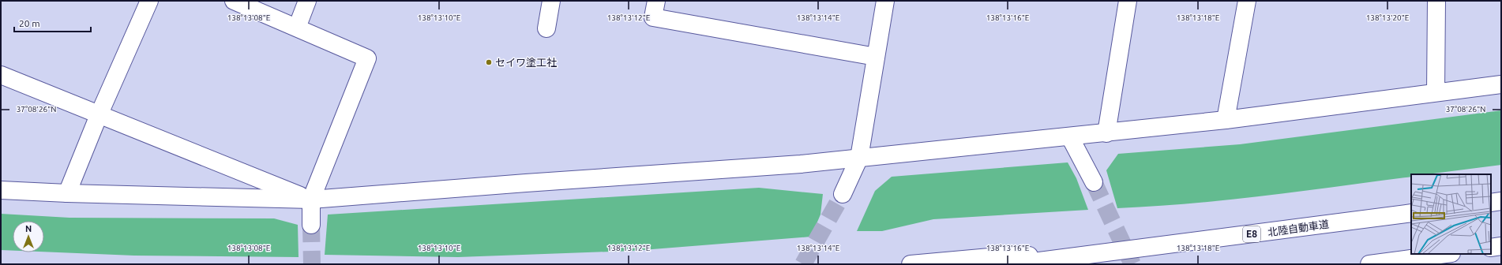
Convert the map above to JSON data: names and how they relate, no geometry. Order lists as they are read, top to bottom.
{
  "streets": {
    "main road": ["北陸自動車道", "E8"]
  },
  "places": ["セイワ塗工社"],
  "scale_bar": "20 m",
  "north": "top",
  "coordinates": [
    "138°13'08\"E",
    "138°13'10\"E",
    "138°13'12\"E",
    "138°13'14\"E",
    "138°13'16\"E",
    "138°13'18\"E",
    "138°13'20\"E",
    "37°08'26\"N"
  ]
}
